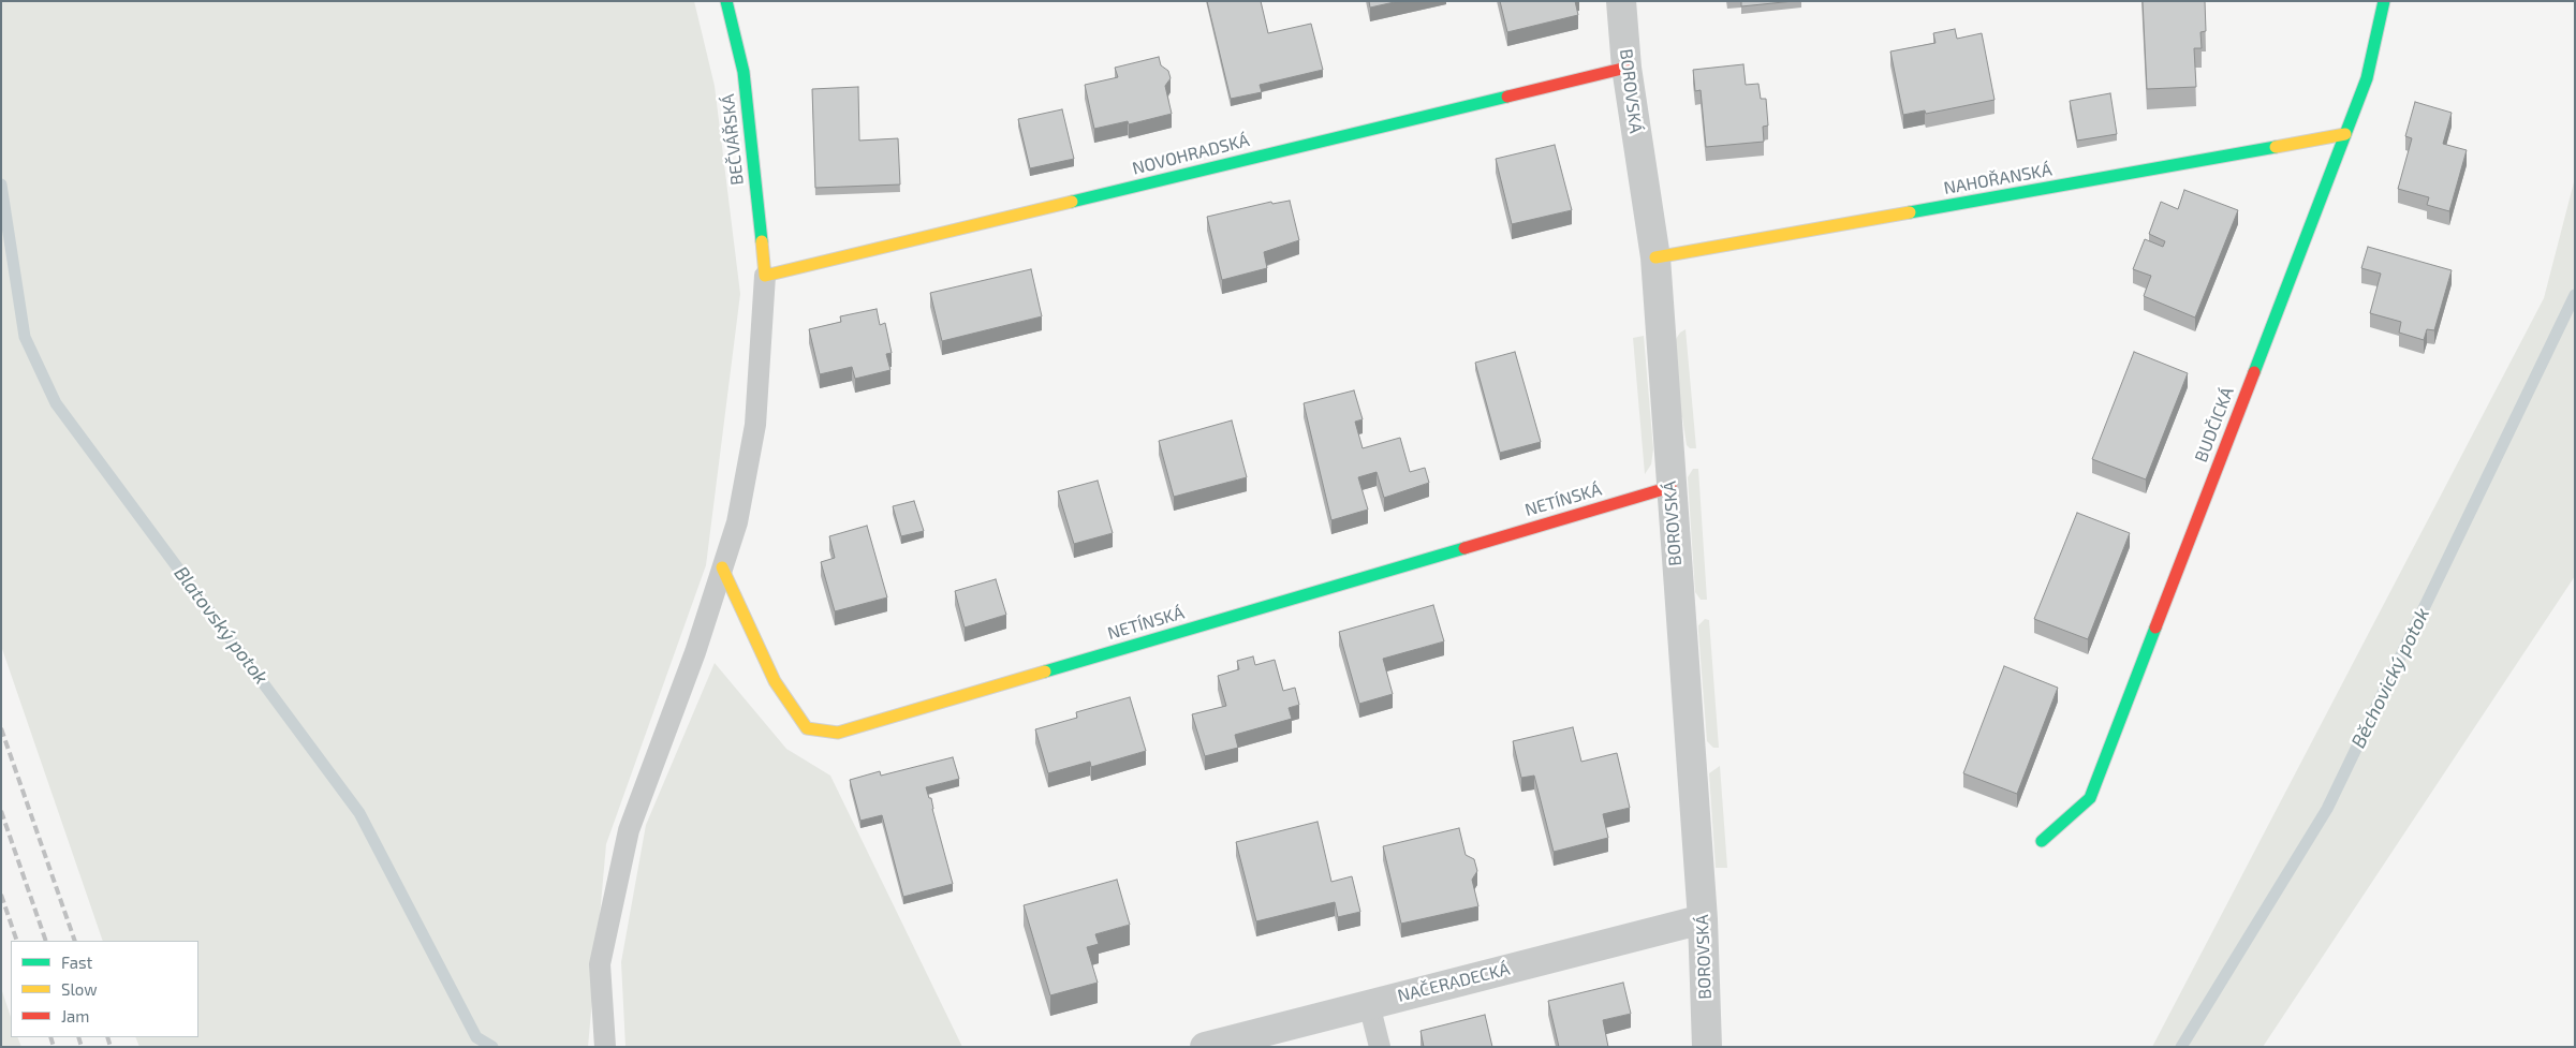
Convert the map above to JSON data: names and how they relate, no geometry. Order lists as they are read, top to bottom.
{
  "streets": {
    "street": [
      "BOROVSKÁ",
      "BEČVÁŘSKÁ",
      "NOVOHRADSKÁ",
      "NAHOŘANSKÁ",
      "BUDČICKÁ",
      "NETÍNSKÁ",
      "NAČERADECKÁ"
    ]
  },
  "crossings": [
    ["BOROVSKÁ", "NOVOHRADSKÁ"],
    ["BOROVSKÁ", "NAHOŘANSKÁ"],
    ["BOROVSKÁ", "NETÍNSKÁ"],
    ["BOROVSKÁ", "NAČERADECKÁ"],
    ["BEČVÁŘSKÁ", "NOVOHRADSKÁ"],
    ["NAHOŘANSKÁ", "BUDČICKÁ"]
  ],
  "water": ["Blatovský potok", "Běchovický potok"],
  "legend": ["Fast", "Slow", "Jam"]
}
